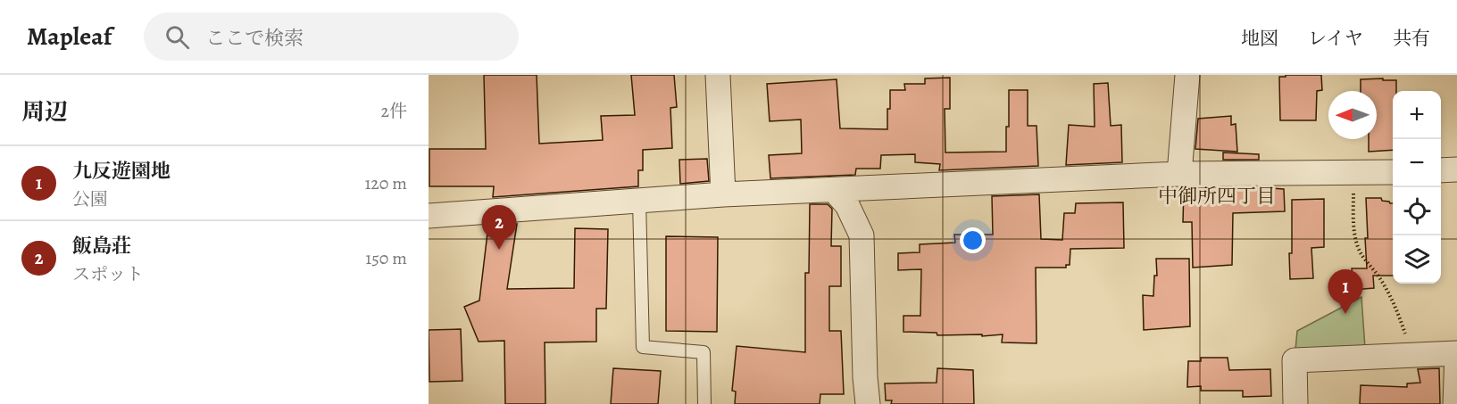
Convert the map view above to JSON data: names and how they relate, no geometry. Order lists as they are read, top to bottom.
{
  "districts": ["中御所四丁目"],
  "north": "left",
  "page": {
    "header": "Mapleaf",
    "search": "ここで検索",
    "nav": ["地図", "レイヤ", "共有"],
    "heading": ["周辺", "2件"],
    "map_buttons": ["+", "−"],
    "list": [
      {
        "mark": "1",
        "name": "九反遊園地",
        "note": "公園",
        "value": "120 m"
      },
      {
        "mark": "2",
        "name": "飯島荘",
        "note": "スポット",
        "value": "150 m"
      }
    ],
    "pins": ["2", "1"]
  }
}
